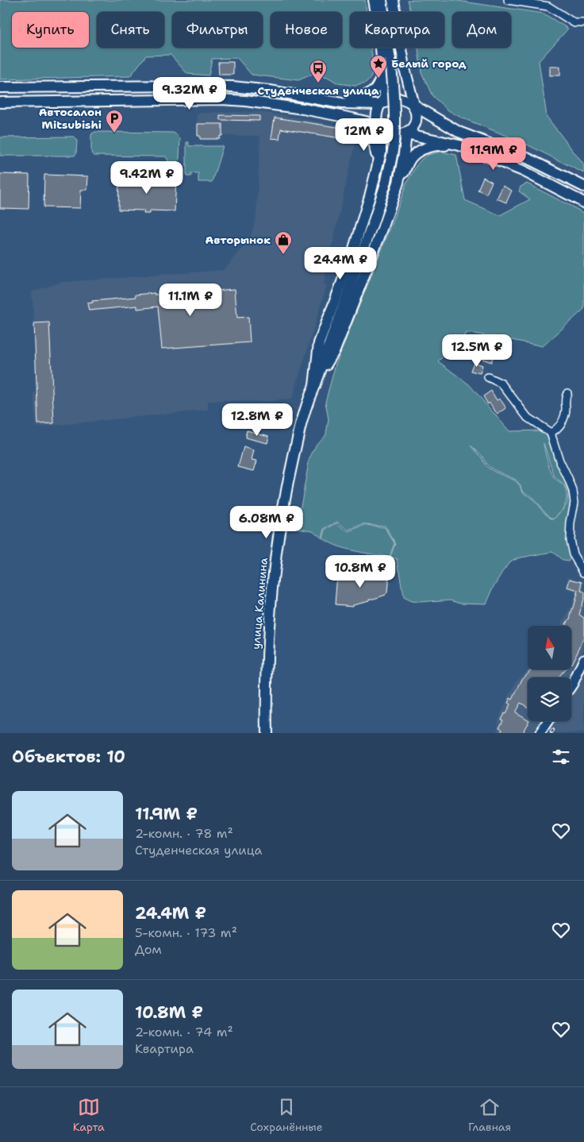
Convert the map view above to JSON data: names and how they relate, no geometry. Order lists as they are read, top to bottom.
{
  "streets": {
    "main road": ["улица Калинина"]
  },
  "places": {
    "place": ["Белый город"],
    "bus stop": ["Студенческая улица"],
    "parking": ["Автосалон Mitsubishi"],
    "shop": ["Авторынок"]
  },
  "north": "top",
  "page": {
    "chip": [
      "Купить",
      "Снять",
      "Фильтры",
      "Новое",
      "Квартира",
      "Дом"
    ],
    "price": [
      "9.32M ₽",
      "12M ₽",
      "11.9M ₽",
      "9.42M ₽",
      "24.4M ₽",
      "11.1M ₽",
      "12.5M ₽",
      "12.8M ₽",
      "6.08M ₽",
      "10.8M ₽"
    ],
    "heading": "Объектов: 10",
    "list": [
      {
        "name": "11.9M ₽",
        "note": "2-комн. · 78 m² · Студенческая улица"
      },
      {
        "name": "24.4M ₽",
        "note": "5-комн. · 173 m² · Дом"
      },
      {
        "name": "10.8M ₽",
        "note": "2-комн. · 74 m² · Квартира"
      }
    ],
    "tabs": ["Карта", "Сохранённые", "Главная"]
  }
}
